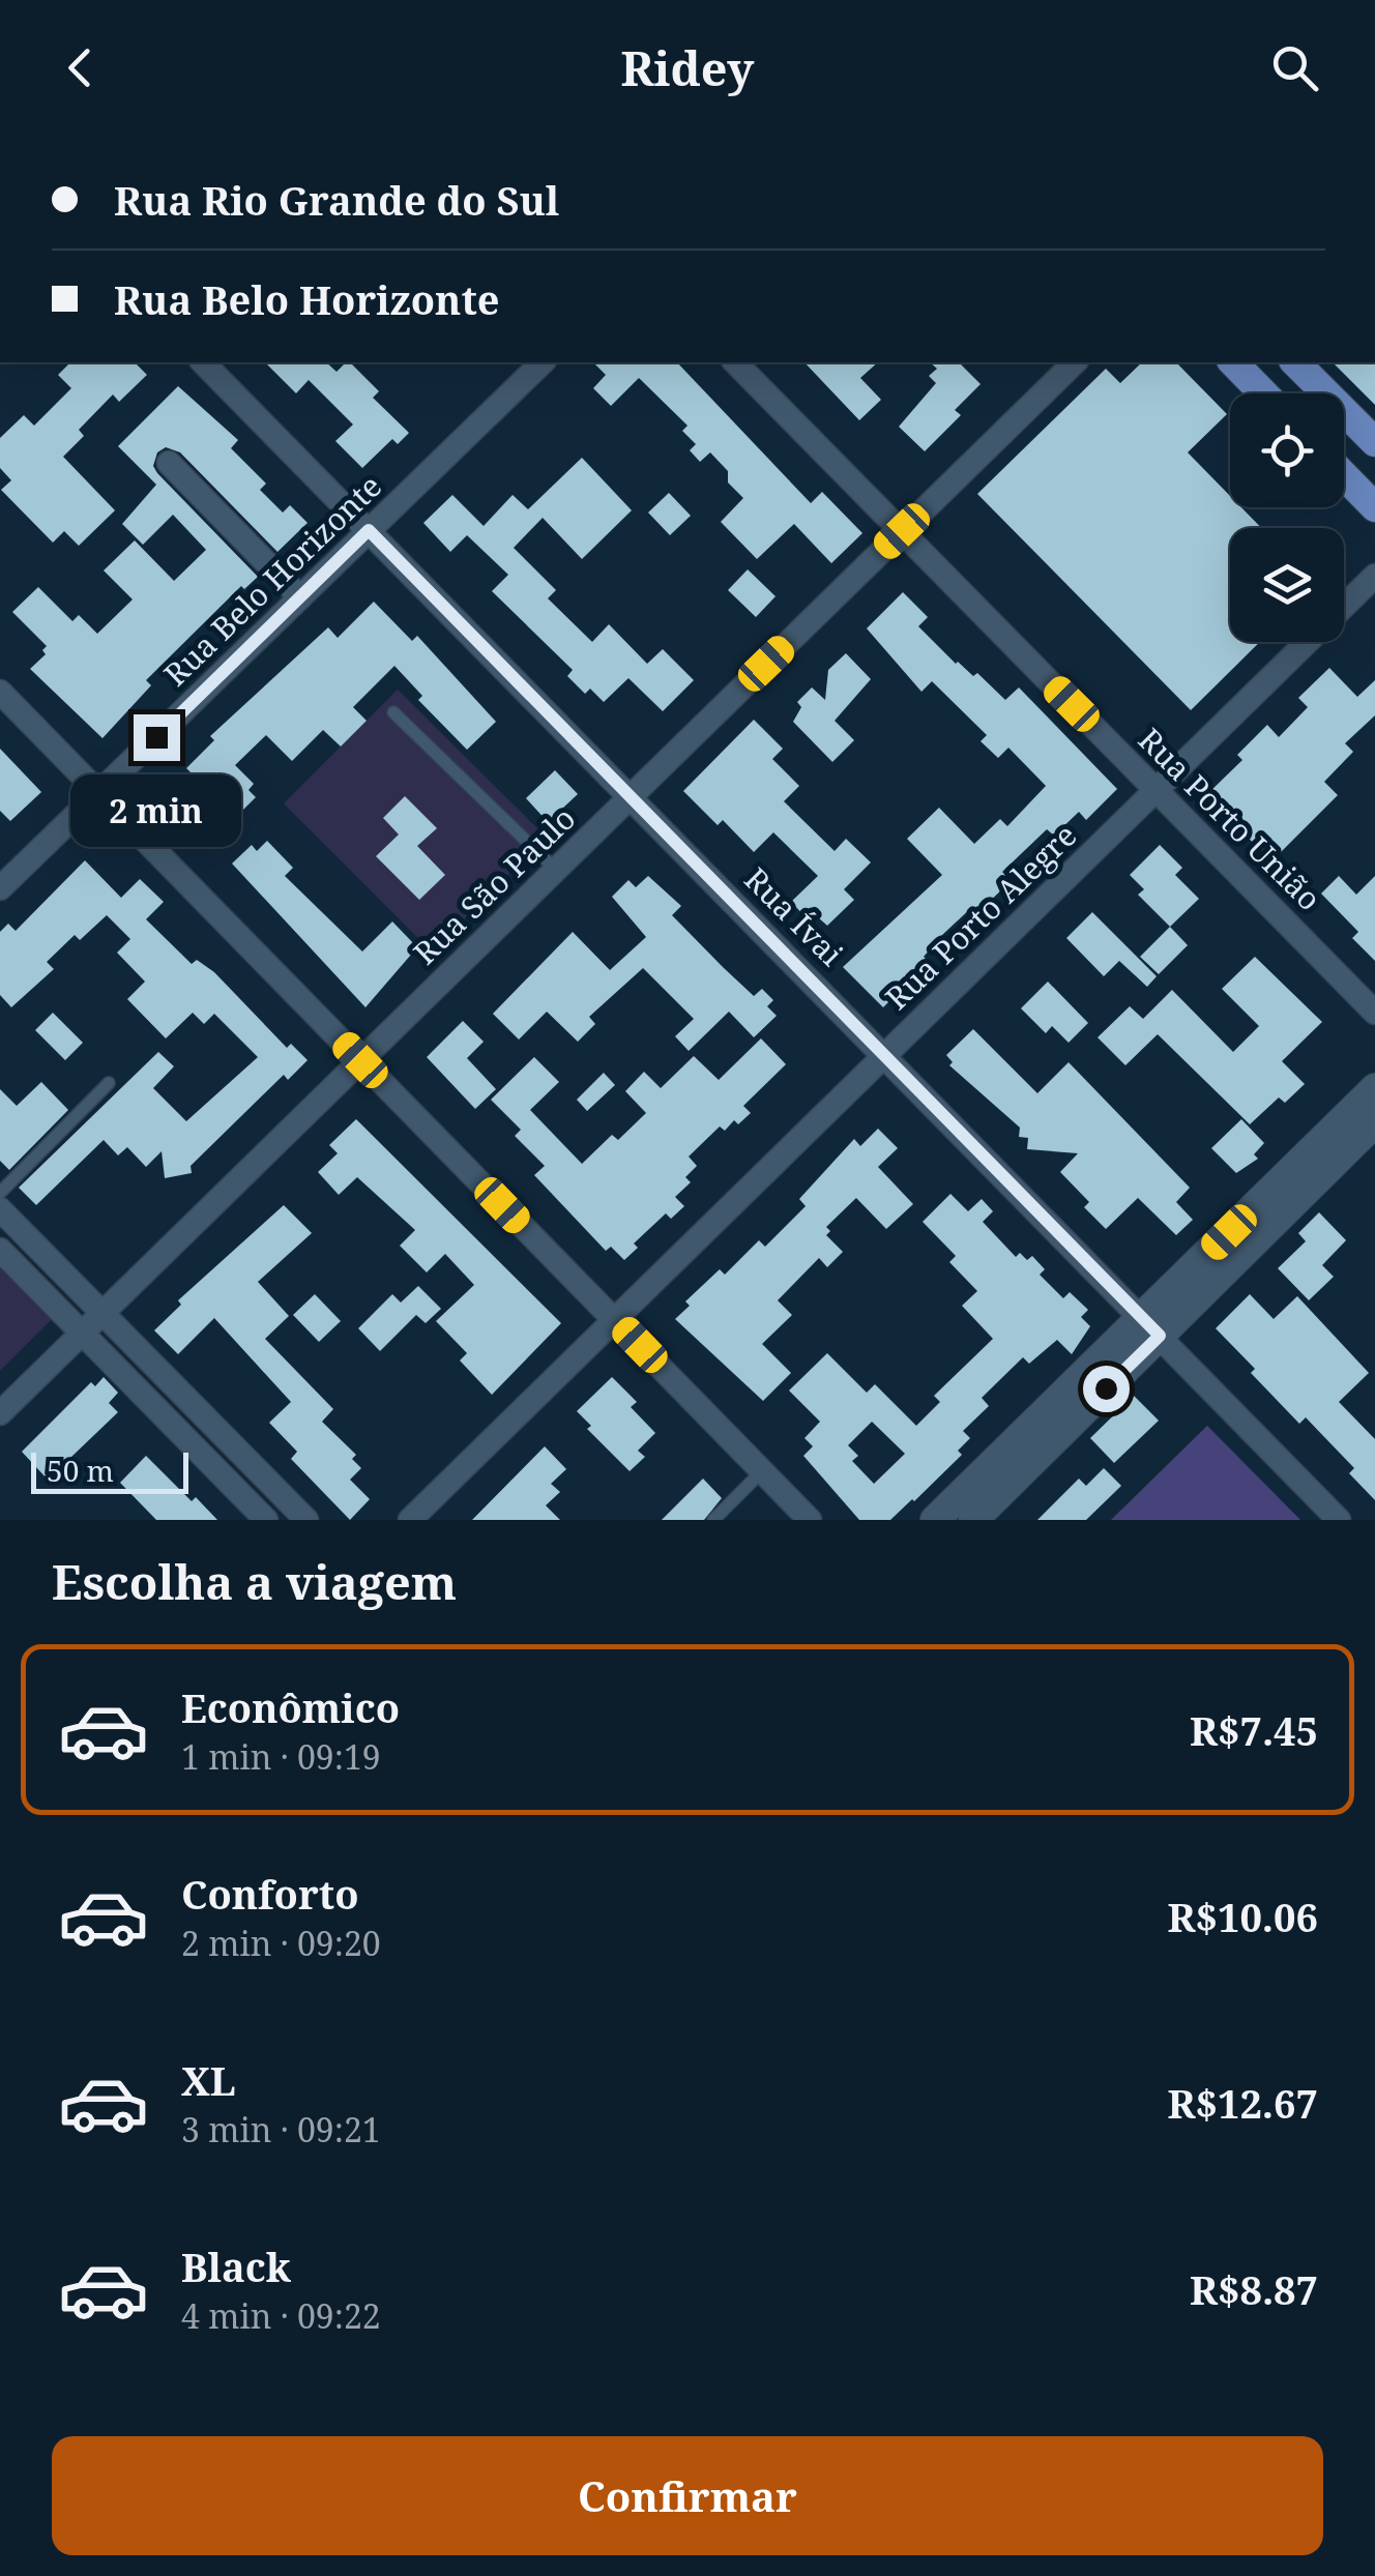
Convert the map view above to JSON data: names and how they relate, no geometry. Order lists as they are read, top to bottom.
{
  "streets": {
    "street": [
      "Rua Belo Horizonte",
      "Rua Porto União",
      "Rua São Paulo",
      "Rua Ívai",
      "Rua Porto Alegre"
    ]
  },
  "crossings": [
    ["Rua Belo Horizonte", "Rua Ívai"],
    ["Rua Porto União", "Rua São Paulo"],
    ["Rua Porto União", "Rua Porto Alegre"],
    ["Rua São Paulo", "Rua Ívai"],
    ["Rua Ívai", "Rua Porto Alegre"]
  ],
  "scale_bar": "50 m",
  "page": {
    "header": "Ridey",
    "banner": ["Rua Rio Grande do Sul", "Rua Belo Horizonte"],
    "bubble": "2 min",
    "scale": "50 m",
    "heading": "Escolha a viagem",
    "list": [
      {
        "name": "Econômico",
        "note": "1 min · 09:19",
        "value": "R$7.45"
      },
      {
        "name": "Conforto",
        "note": "2 min · 09:20",
        "value": "R$10.06"
      },
      {
        "name": "XL",
        "note": "3 min · 09:21",
        "value": "R$12.67"
      },
      {
        "name": "Black",
        "note": "4 min · 09:22",
        "value": "R$8.87"
      }
    ],
    "buttons": "Confirmar"
  }
}
